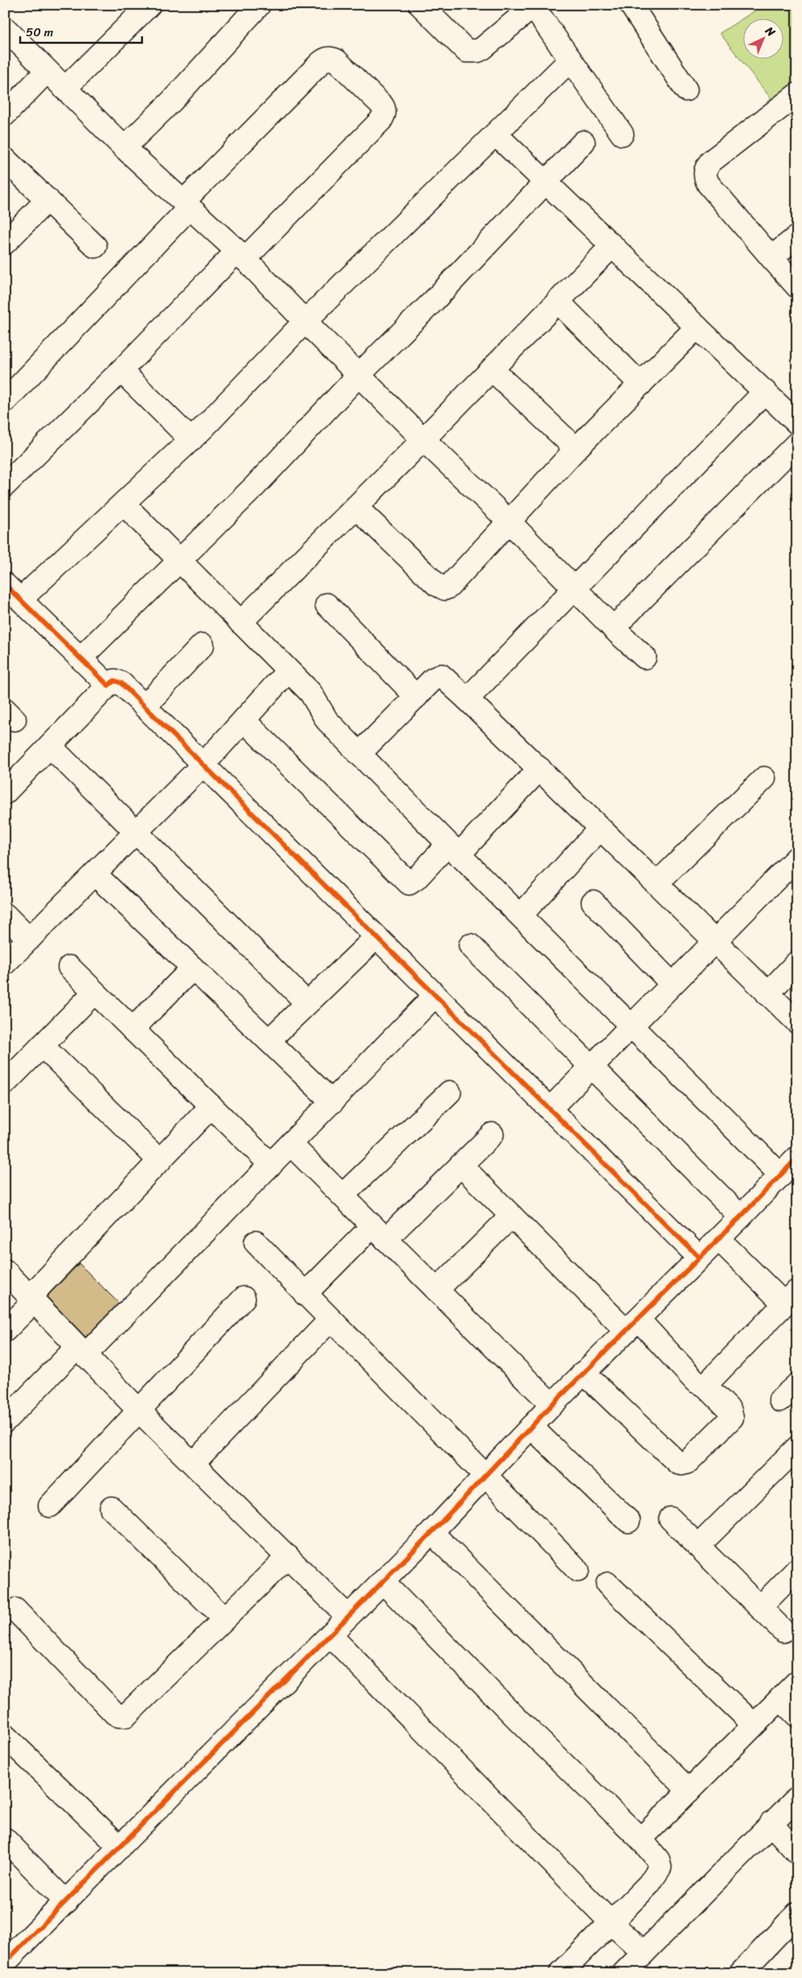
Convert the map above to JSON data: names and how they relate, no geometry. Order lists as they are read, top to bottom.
{
  "scale_bar": "50 m",
  "north": "top right"
}
